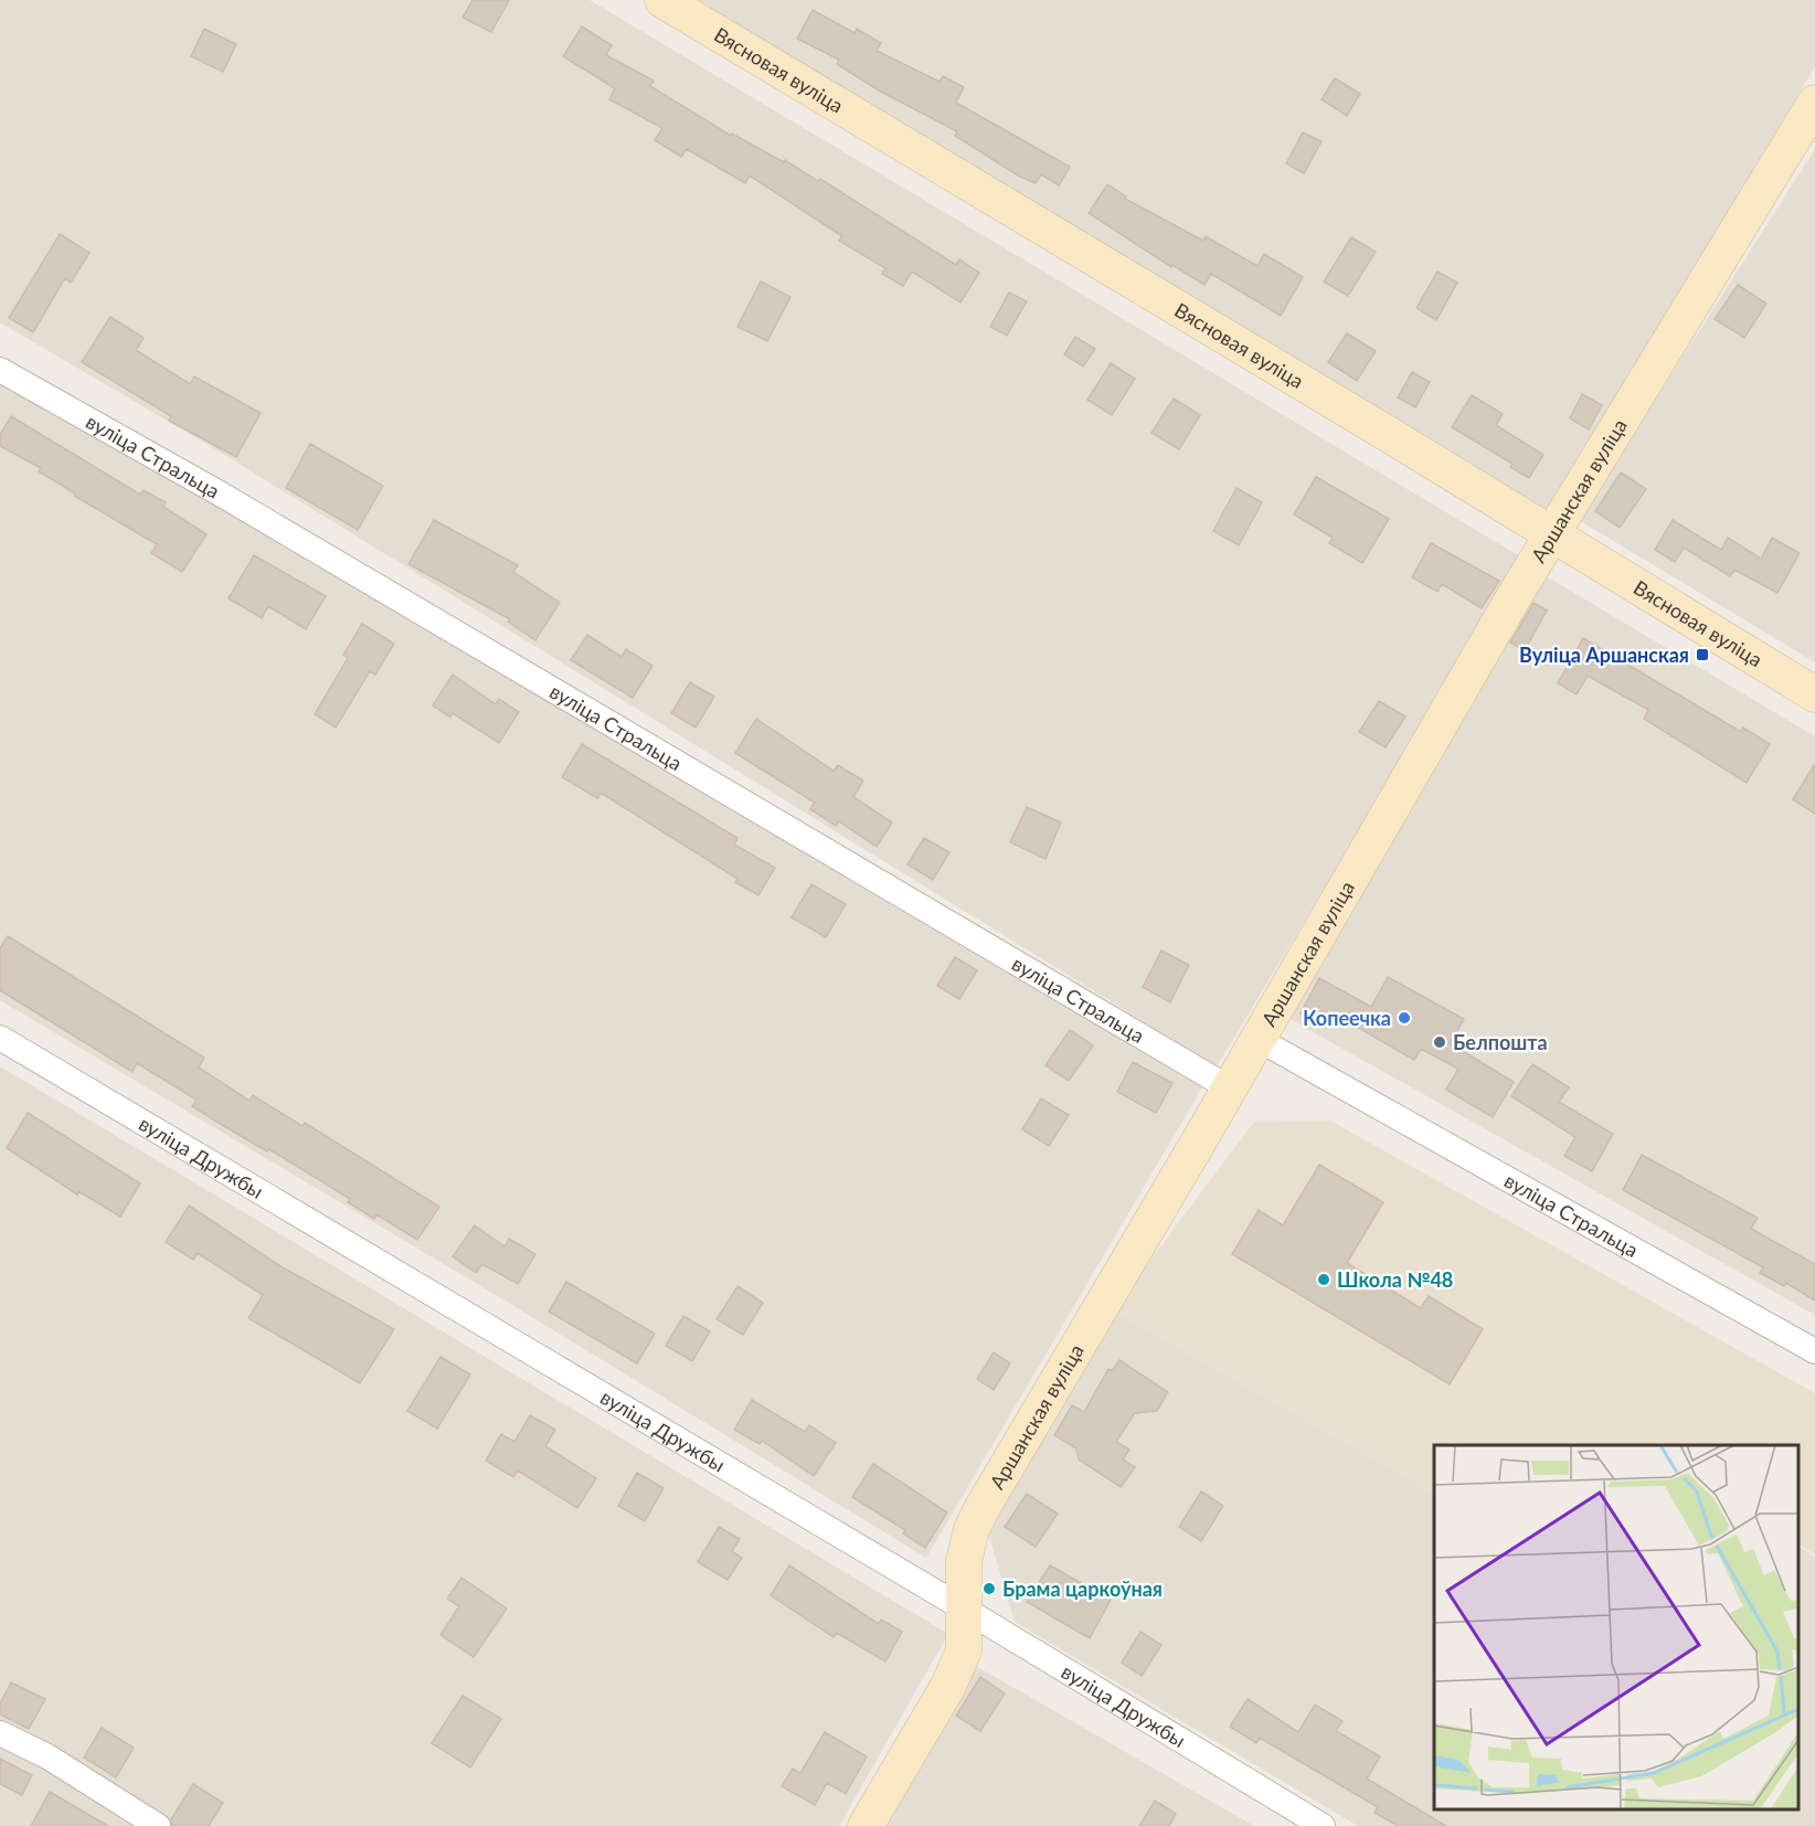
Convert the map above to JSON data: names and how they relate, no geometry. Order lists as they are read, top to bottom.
{
  "streets": {
    "street": [
      "Вясновая вуліца",
      "вуліца Стральца",
      "Аршанская вуліца",
      "вуліца Дружбы"
    ]
  },
  "crossings": [
    ["Вясновая вуліца", "Аршанская вуліца"],
    ["вуліца Стральца", "Аршанская вуліца"],
    ["Аршанская вуліца", "вуліца Дружбы"]
  ],
  "places": {
    "transit": ["Вуліца Аршанская"],
    "other": [
      "Копеечка",
      "Белпошта",
      "Школа №48",
      "Брама царкоўная"
    ]
  }
}
